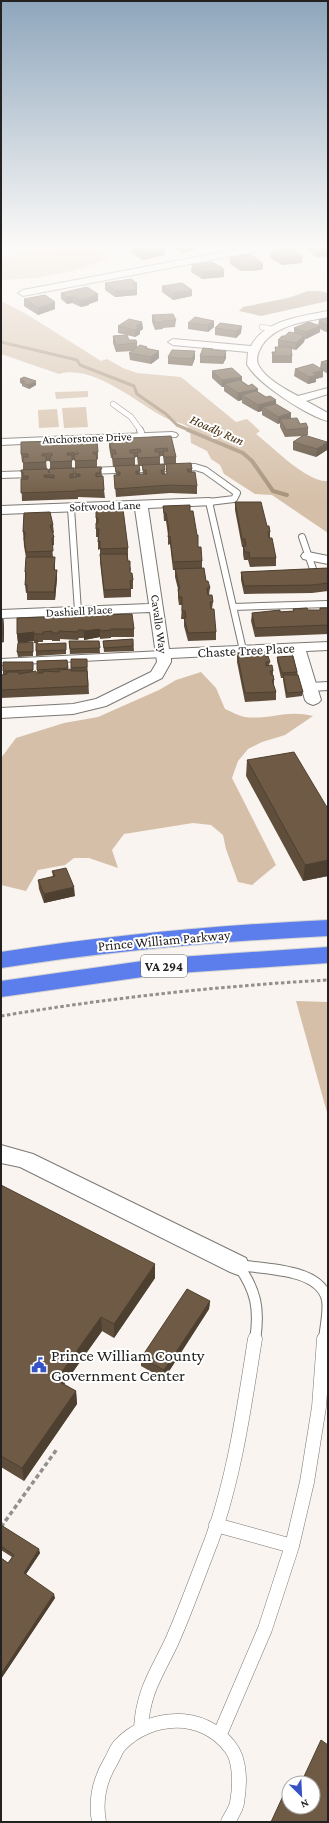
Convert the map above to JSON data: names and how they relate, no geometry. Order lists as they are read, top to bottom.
{
  "streets": {
    "highway": ["Prince William Parkway", "VA 294"],
    "street": [
      "Anchorstone Drive",
      "Softwood Lane",
      "Dashiell Place",
      "Cavallo Way",
      "Chaste Tree Place"
    ]
  },
  "crossings": [
    ["Softwood Lane", "Cavallo Way"],
    ["Dashiell Place", "Cavallo Way"],
    ["Cavallo Way", "Chaste Tree Place"]
  ],
  "water": ["Hoadly Run"],
  "places": {
    "public building": ["Prince William County Government Center"]
  },
  "north": "bottom right"
}
